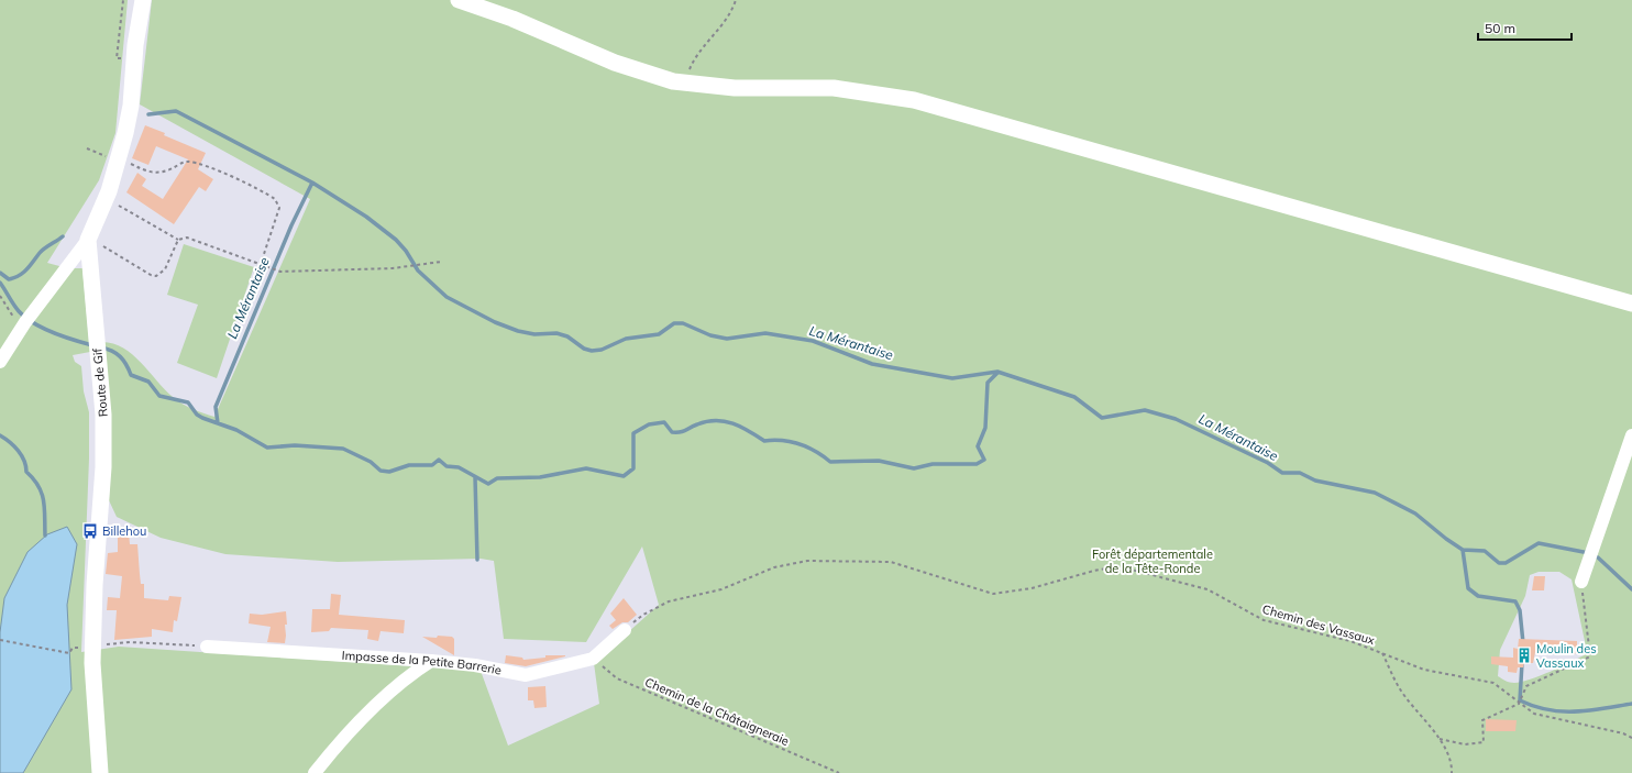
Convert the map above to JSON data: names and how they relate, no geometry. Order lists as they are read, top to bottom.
{
  "streets": {
    "street": ["Route de Gif", "Impasse de la Petite Barrerie"],
    "path": ["Chemin des Vassaux", "Chemin de la Châtaigneraie"]
  },
  "crossings": [
    ["Chemin des Vassaux", "Impasse de la Petite Barrerie"],
    ["Impasse de la Petite Barrerie", "Chemin de la Châtaigneraie"]
  ],
  "water": ["La Mérantaise"],
  "parks": ["Forêt départementale de la Tête-Ronde"],
  "places": {
    "bus stop": ["Billehou"],
    "building": ["Moulin des Vassaux"]
  },
  "scale_bar": "50 m"
}
